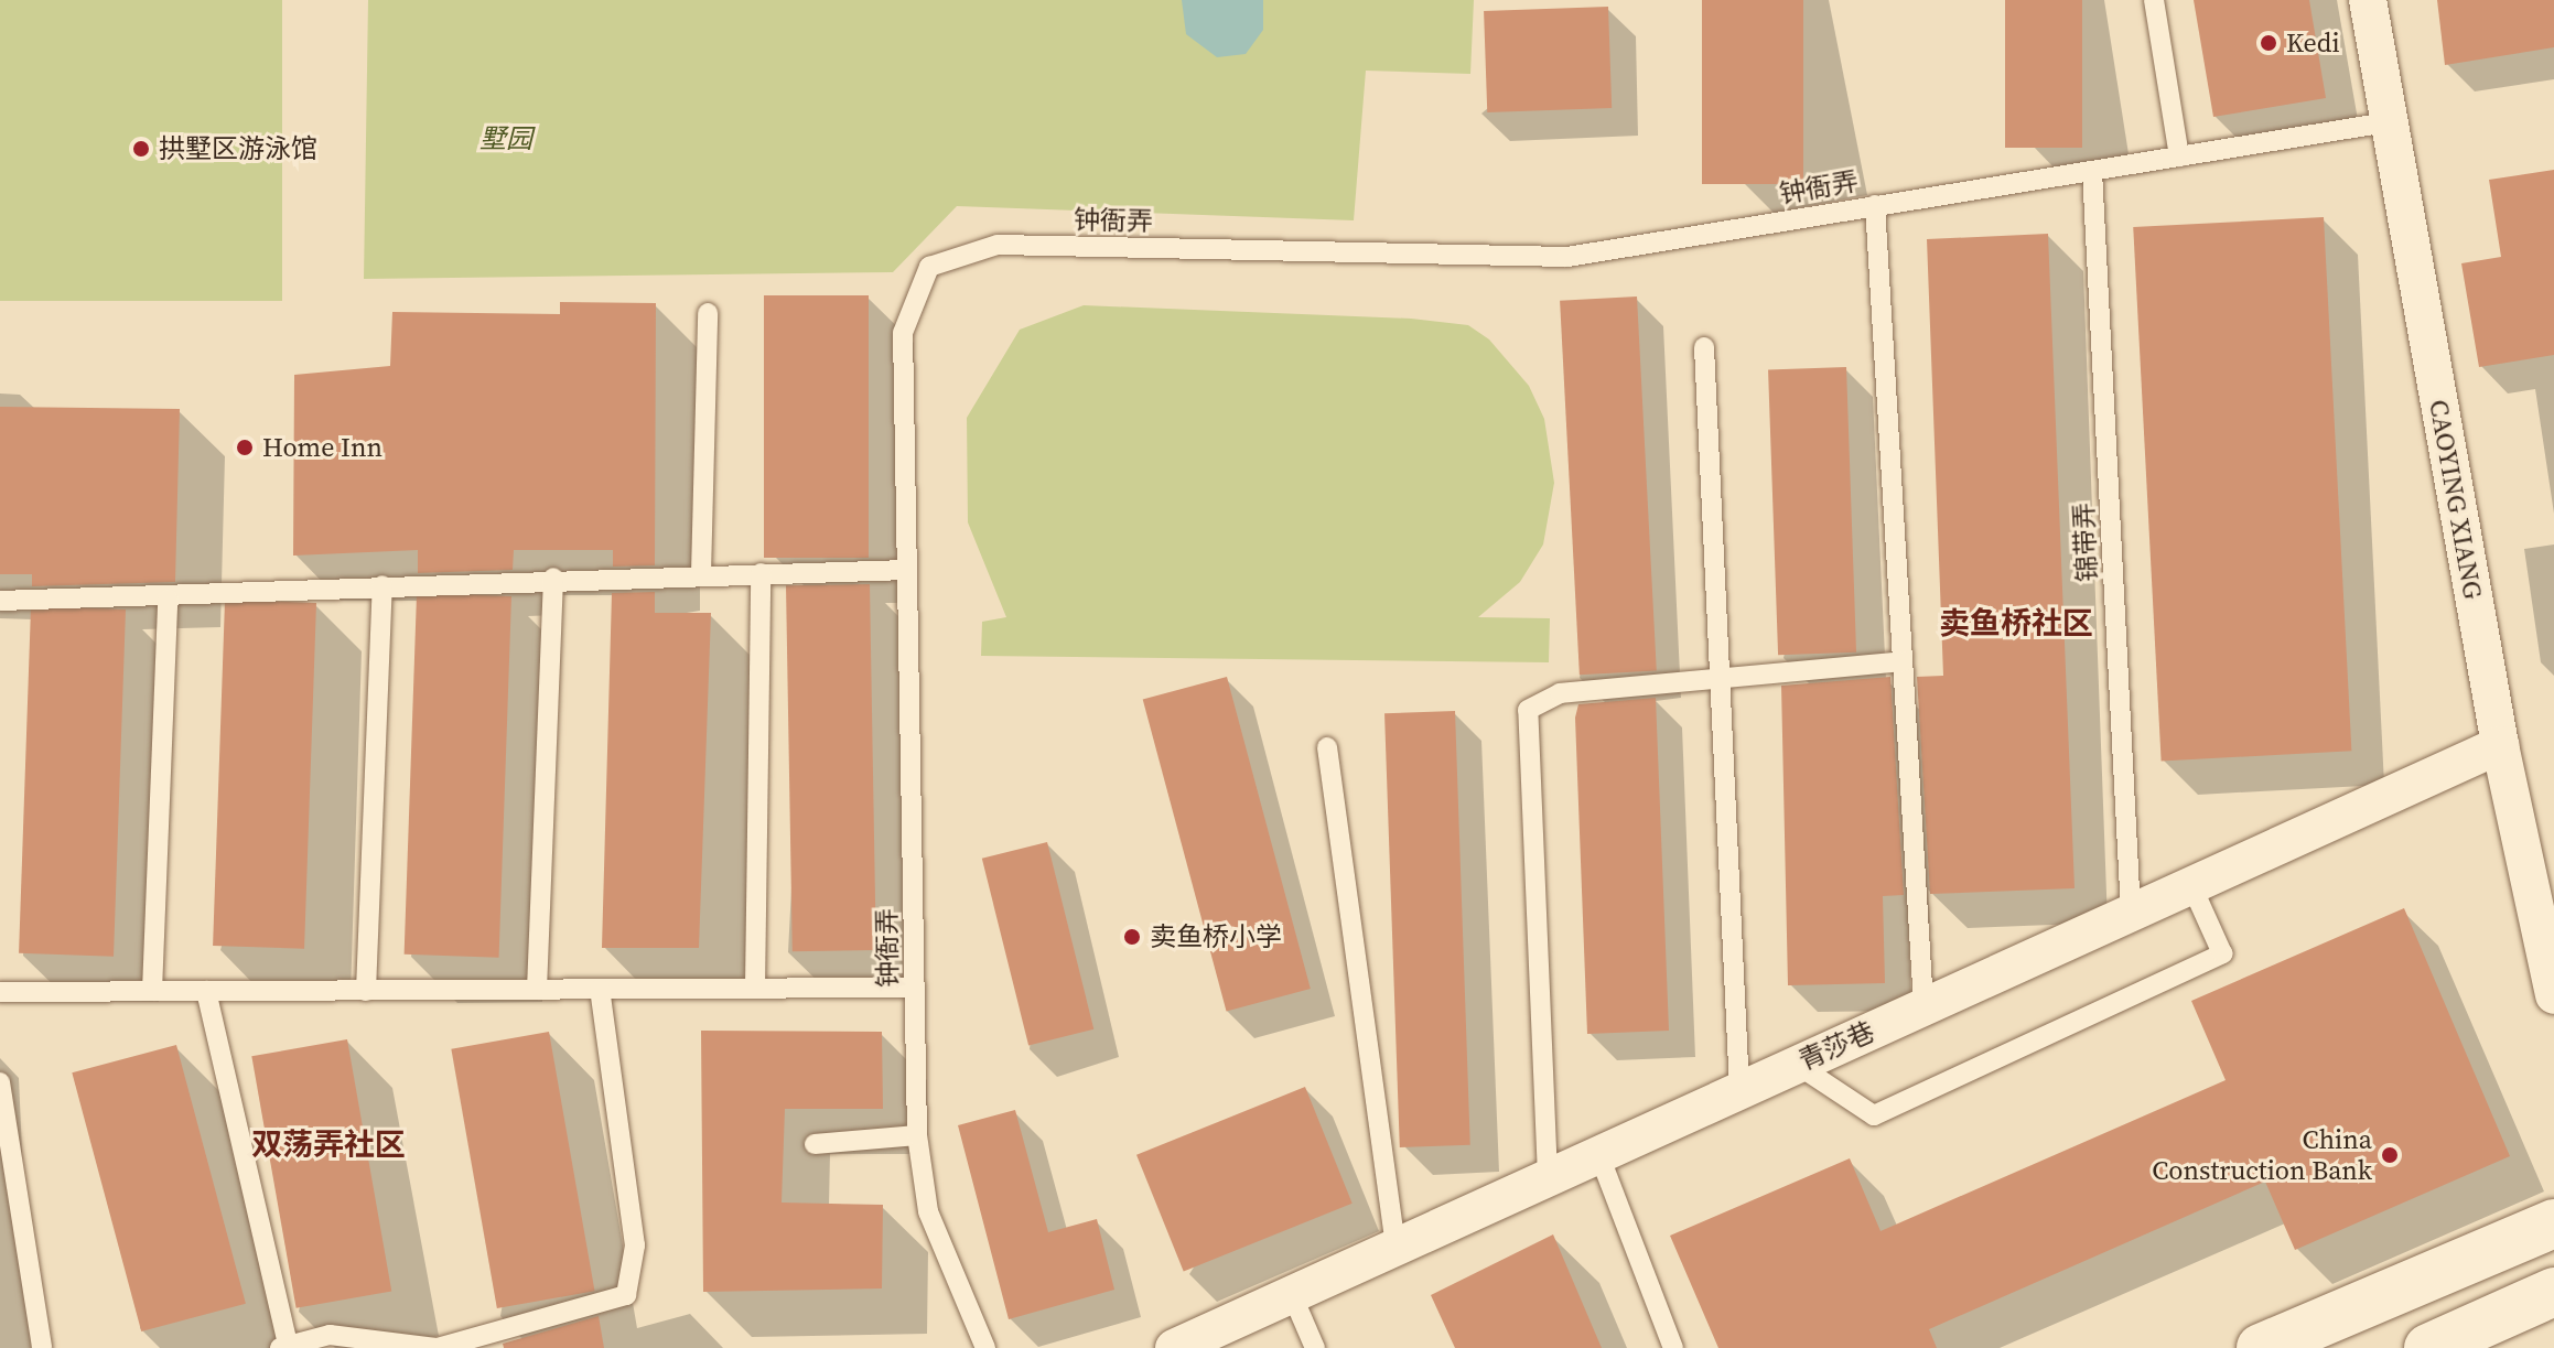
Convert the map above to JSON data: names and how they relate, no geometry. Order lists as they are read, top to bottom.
{
  "streets": {
    "street": ["CAOYING XIANG", "青莎巷"],
    "lane": ["钟衙弄", "锦带弄"]
  },
  "crossings": [
    ["钟衙弄", "CAOYING XIANG"],
    ["钟衙弄", "锦带弄"],
    ["CAOYING XIANG", "青莎巷"],
    ["锦带弄", "青莎巷"]
  ],
  "districts": ["卖鱼桥社区", "双荡弄社区"],
  "parks": ["墅园"],
  "places": [
    "Kedi",
    "拱墅区游泳馆",
    "Home Inn",
    "卖鱼桥小学",
    "China Construction Bank"
  ]
}
